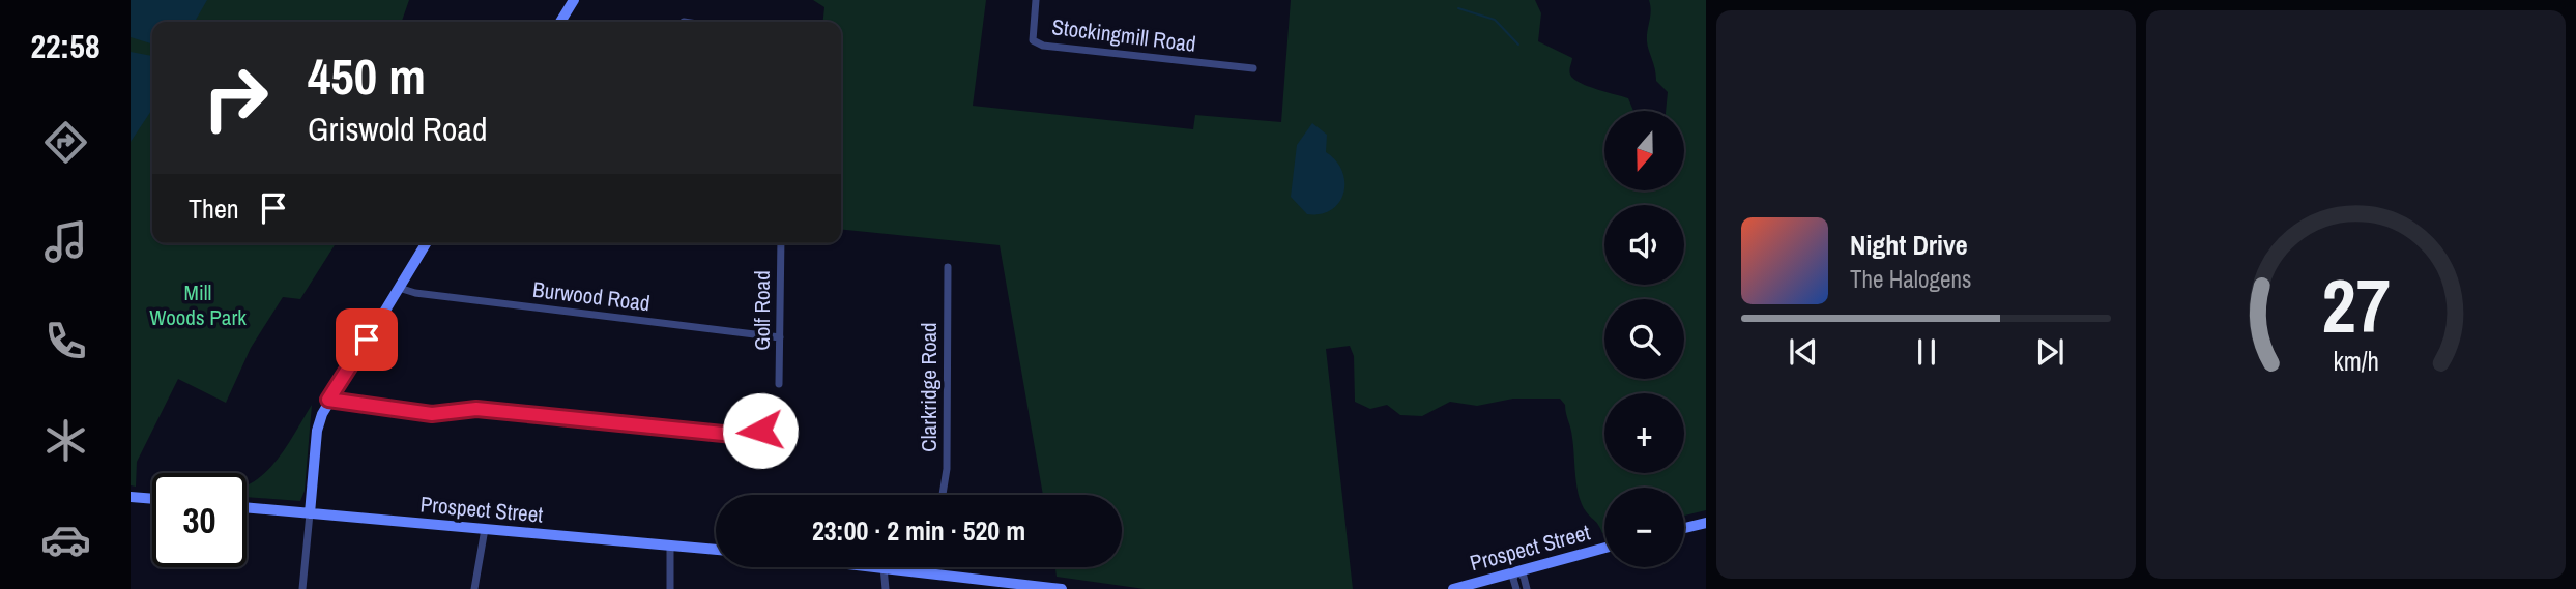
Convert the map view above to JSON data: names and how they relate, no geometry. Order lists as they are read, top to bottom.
{
  "streets": {
    "main road": ["Prospect Street"],
    "street": [
      "Stockingmill Road",
      "Burwood Road",
      "Golf Road",
      "Clarkridge Road"
    ]
  },
  "crossings": [
    ["Burwood Road", "Golf Road"]
  ],
  "parks": ["Mill Woods Park"],
  "north": "bottom",
  "page": {
    "tabs": "22:58",
    "turn": ["450 m", "Griswold Road"],
    "map_buttons": ["+", "−"],
    "then": "Then",
    "song": ["Night Drive", "The Halogens"],
    "limit": "30",
    "trip": "23:00 · 2 min · 520 m",
    "gauge": ["27", "km/h"]
  }
}
